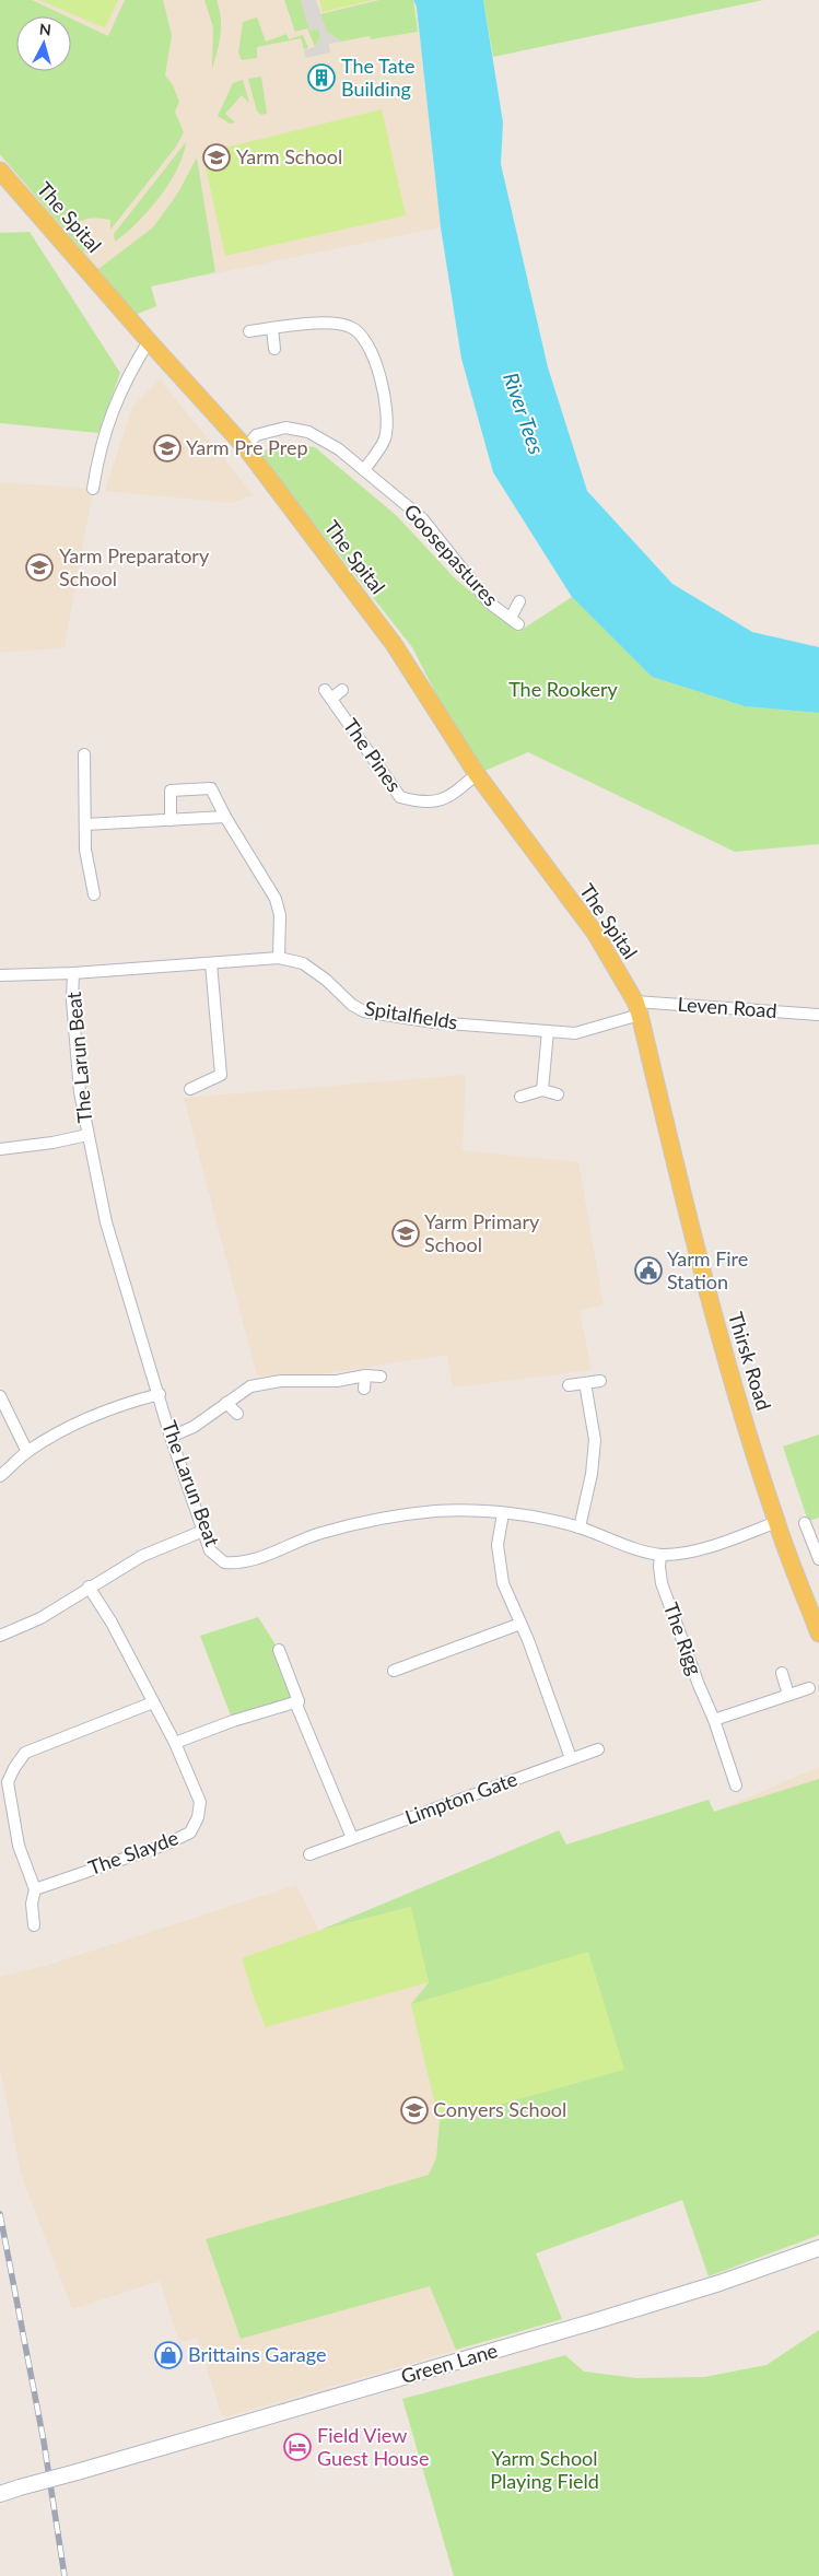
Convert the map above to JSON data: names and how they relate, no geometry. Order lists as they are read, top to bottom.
{
  "streets": {
    "main road": ["The Spital", "Thirsk Road", "Green Lane"],
    "street": [
      "Goosepastures",
      "The Pines",
      "Leven Road",
      "Spitalfields",
      "The Larun Beat",
      "The Rigg",
      "Limpton Gate",
      "The Slayde"
    ]
  },
  "crossings": [
    ["The Spital", "Goosepastures"],
    ["The Spital", "The Pines"],
    ["The Spital", "Leven Road"],
    ["The Spital", "Spitalfields"],
    ["The Spital", "Thirsk Road"],
    ["Leven Road", "Spitalfields"],
    ["Leven Road", "Thirsk Road"],
    ["Spitalfields", "The Larun Beat"],
    ["Spitalfields", "Thirsk Road"],
    ["The Larun Beat", "Thirsk Road"],
    ["The Larun Beat", "The Rigg"]
  ],
  "water": ["River Tees"],
  "parks": ["The Rookery", "Yarm School Playing Field"],
  "places": {
    "building": ["The Tate Building"],
    "school or university": [
      "Yarm School",
      "Yarm Pre Prep",
      "Yarm Preparatory School",
      "Yarm Primary School",
      "Conyers School"
    ],
    "public building": ["Yarm Fire Station"],
    "shop": ["Brittains Garage"],
    "hotel": ["Field View Guest House"]
  },
  "north": "top"
}
